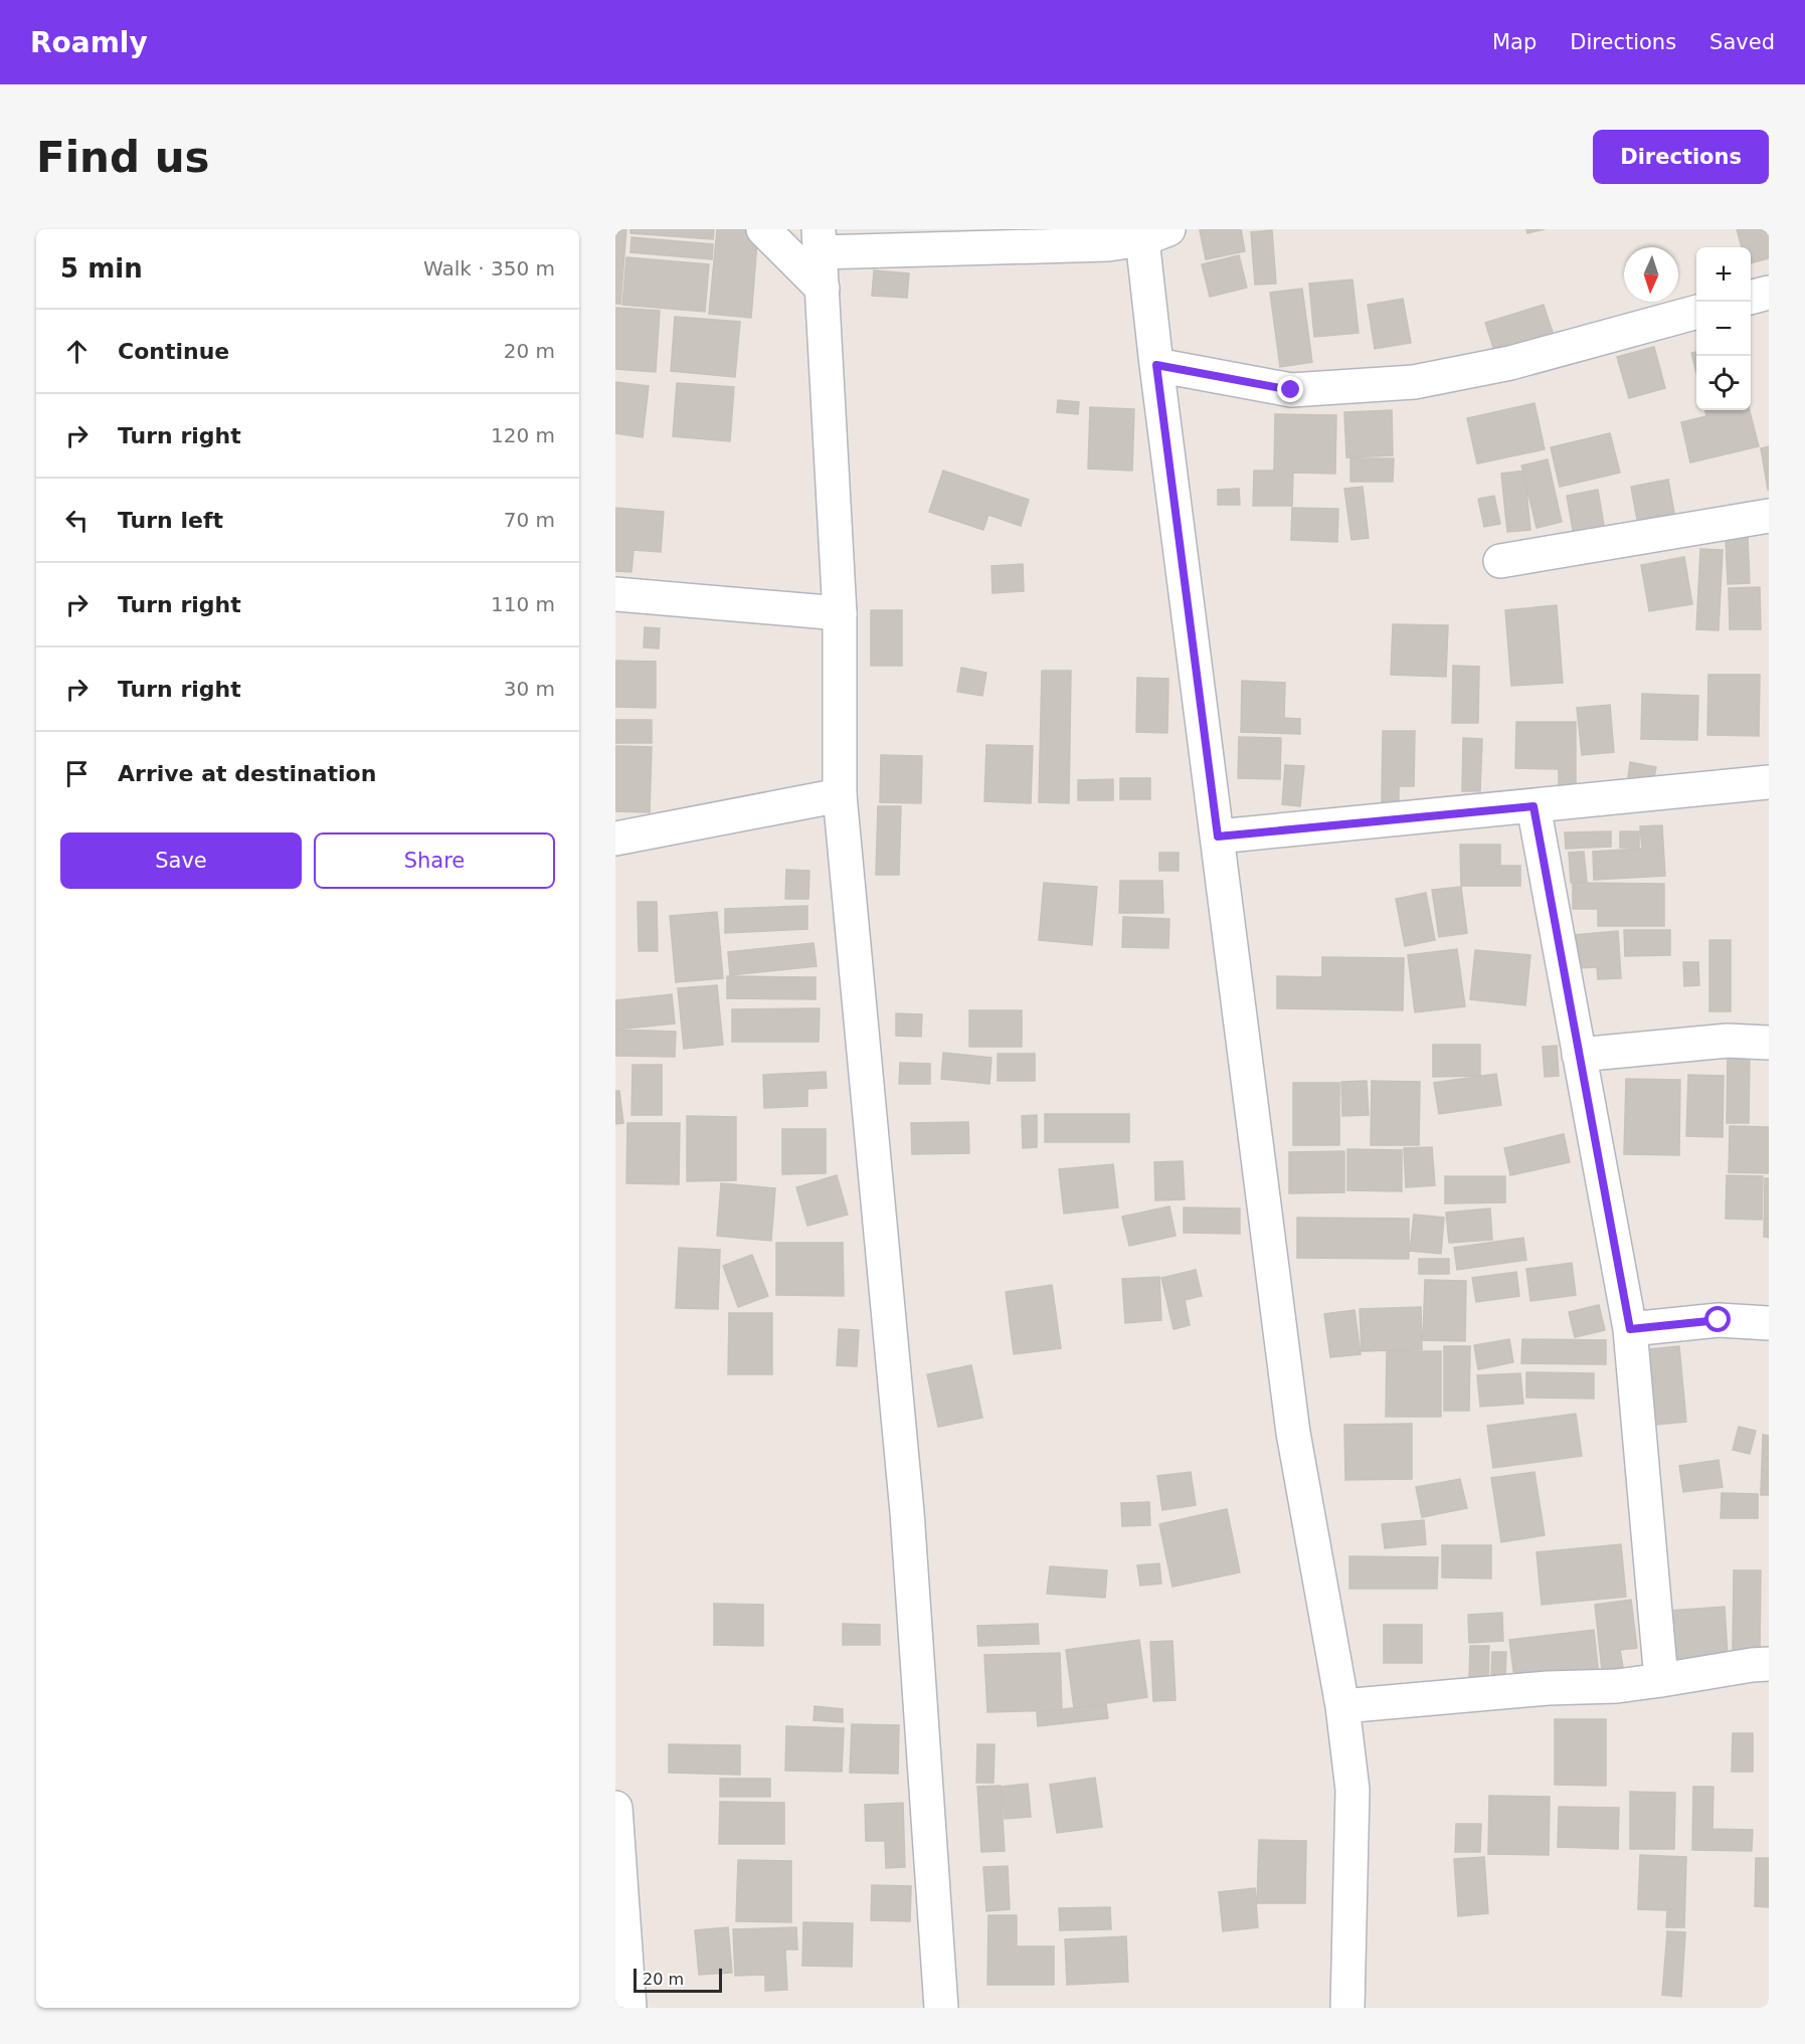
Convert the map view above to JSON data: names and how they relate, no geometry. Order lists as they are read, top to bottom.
{
  "scale_bar": "20 m",
  "north": "bottom",
  "page": {
    "header": "Roamly",
    "nav": ["Map", "Directions", "Saved"],
    "buttons": [
      "Directions",
      ["Save", "Share"]
    ],
    "title": "Find us",
    "heading": ["5 min", "Walk · 350 m"],
    "map_buttons": ["+", "−"],
    "list": [
      ["Continue", "20 m"],
      ["Turn right", "120 m"],
      ["Turn left", "70 m"],
      ["Turn right", "110 m"],
      ["Turn right", "30 m"],
      "Arrive at destination"
    ],
    "scale": "20 m"
  }
}
